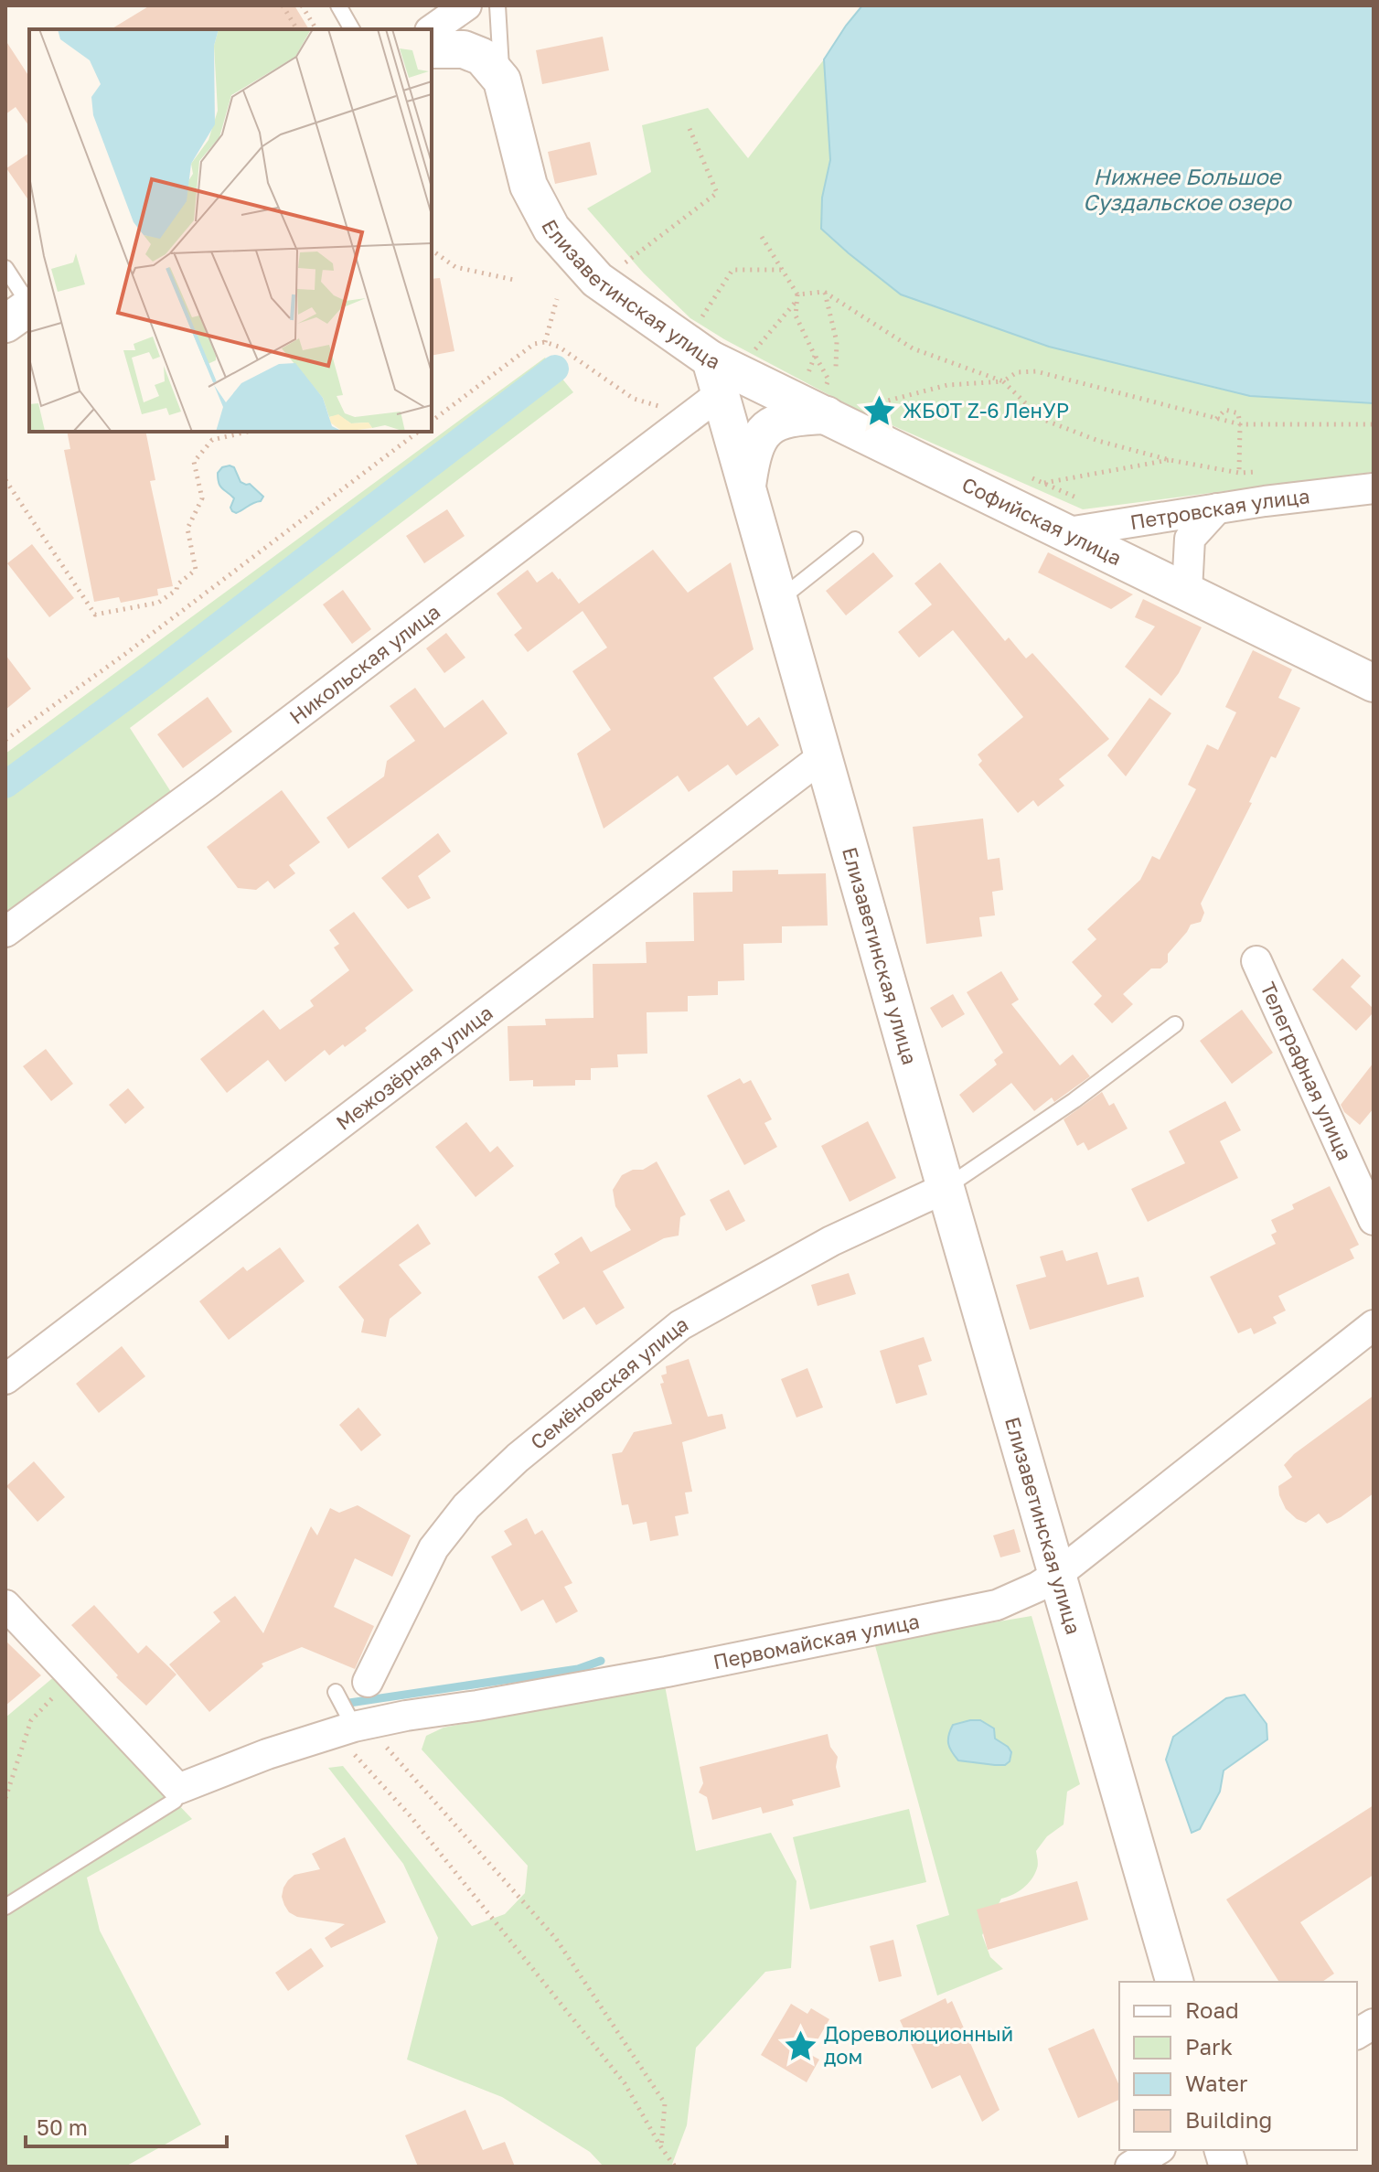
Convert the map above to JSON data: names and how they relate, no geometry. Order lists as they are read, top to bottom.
{
  "streets": {
    "street": [
      "Елизаветинская улица",
      "Петровская улица",
      "Софийская улица",
      "Никольская улица",
      "Межозёрная улица",
      "Телеграфная улица",
      "Семёновская улица",
      "Первомайская улица"
    ]
  },
  "crossings": [
    ["Елизаветинская улица", "Софийская улица"],
    ["Елизаветинская улица", "Никольская улица"],
    ["Елизаветинская улица", "Межозёрная улица"],
    ["Елизаветинская улица", "Семёновская улица"],
    ["Елизаветинская улица", "Первомайская улица"],
    ["Петровская улица", "Софийская улица"]
  ],
  "water": ["Нижнее Большое Суздальское озеро"],
  "places": {
    "place": ["ЖБОТ Z-6 ЛенУР", "Дореволюционный дом"]
  },
  "legend": [
    "Road",
    "Park",
    "Water",
    "Building"
  ],
  "scale_bar": "50 m"
}
